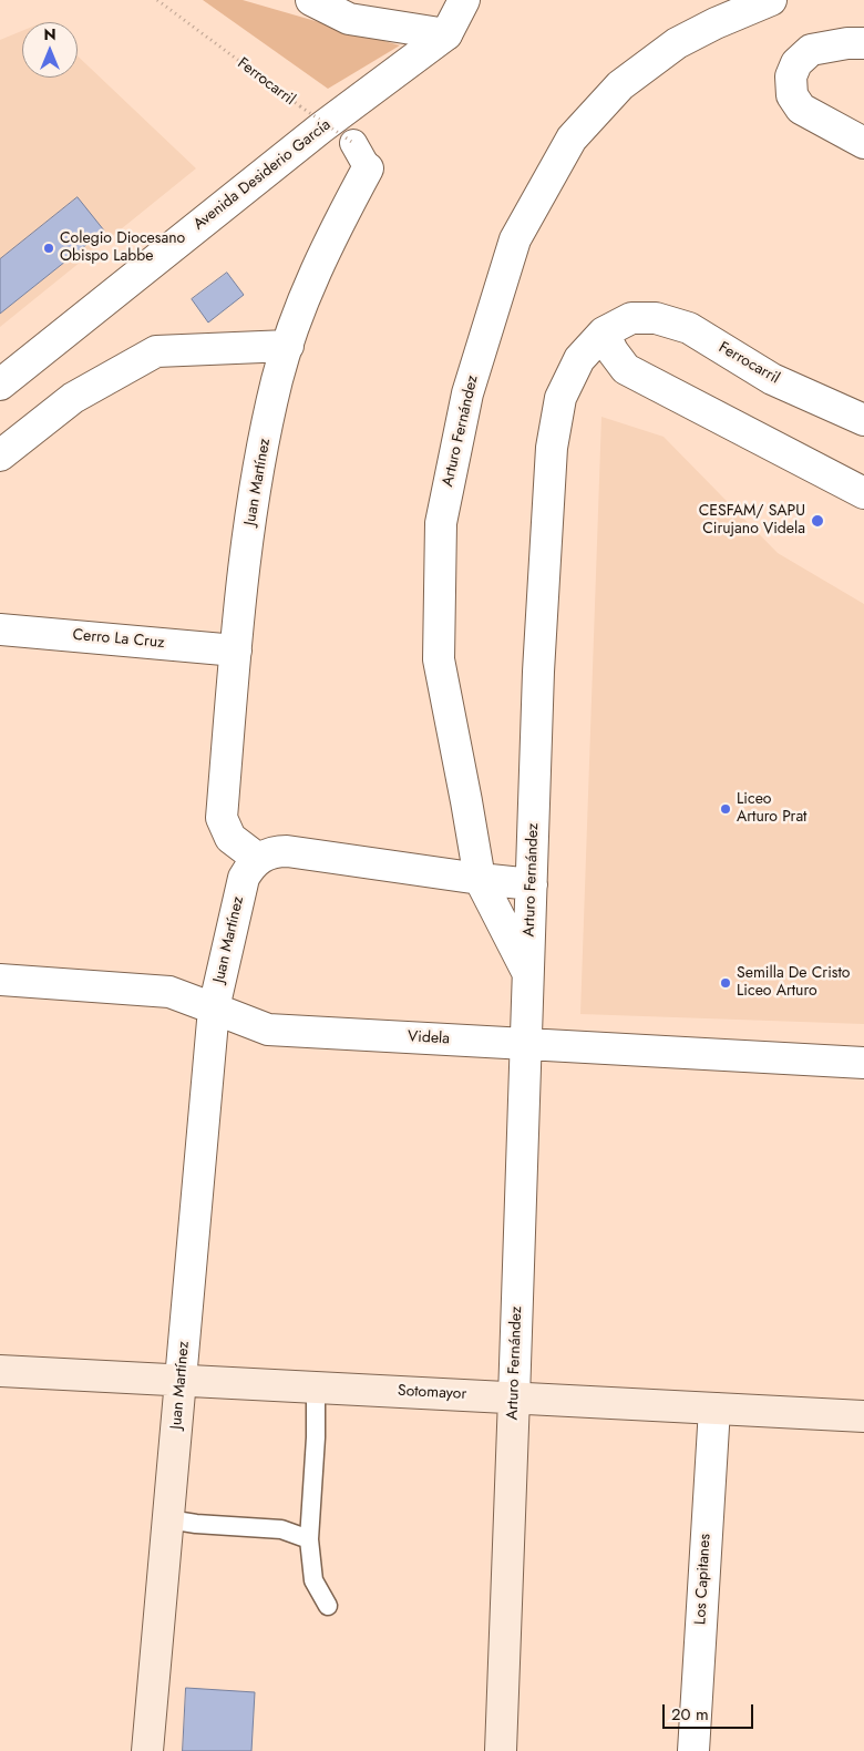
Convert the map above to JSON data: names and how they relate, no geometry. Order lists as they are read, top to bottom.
{
  "streets": {
    "main road": ["Arturo Fernández", "Juan Martínez", "Sotomayor"],
    "street": [
      "Ferrocarril",
      "Avenida Desiderio García",
      "Cerro La Cruz",
      "Videla",
      "Los Capitanes"
    ]
  },
  "crossings": [
    ["Ferrocarril", "Arturo Fernández"],
    ["Ferrocarril", "Juan Martínez"],
    ["Arturo Fernández", "Videla"],
    ["Arturo Fernández", "Sotomayor"],
    ["Juan Martínez", "Cerro La Cruz"],
    ["Juan Martínez", "Videla"],
    ["Juan Martínez", "Sotomayor"],
    ["Sotomayor", "Los Capitanes"]
  ],
  "places": [
    "Colegio Diocesano Obispo Labbe",
    "CESFAM/ SAPU Cirujano Videla",
    "Liceo Arturo Prat",
    "Semilla De Cristo Liceo Arturo"
  ],
  "scale_bar": "20 m",
  "north": "top"
}
